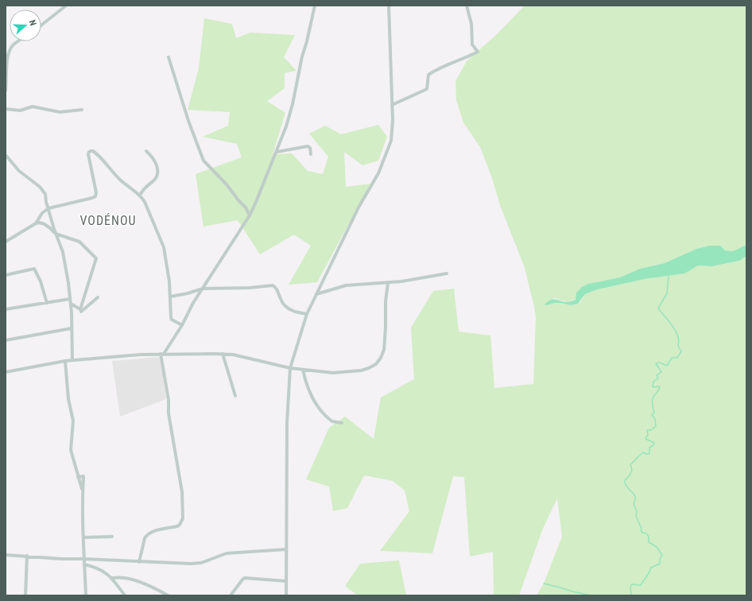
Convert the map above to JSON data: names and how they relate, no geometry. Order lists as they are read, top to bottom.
{
  "districts": ["VODÉNOU"],
  "north": "right"
}
